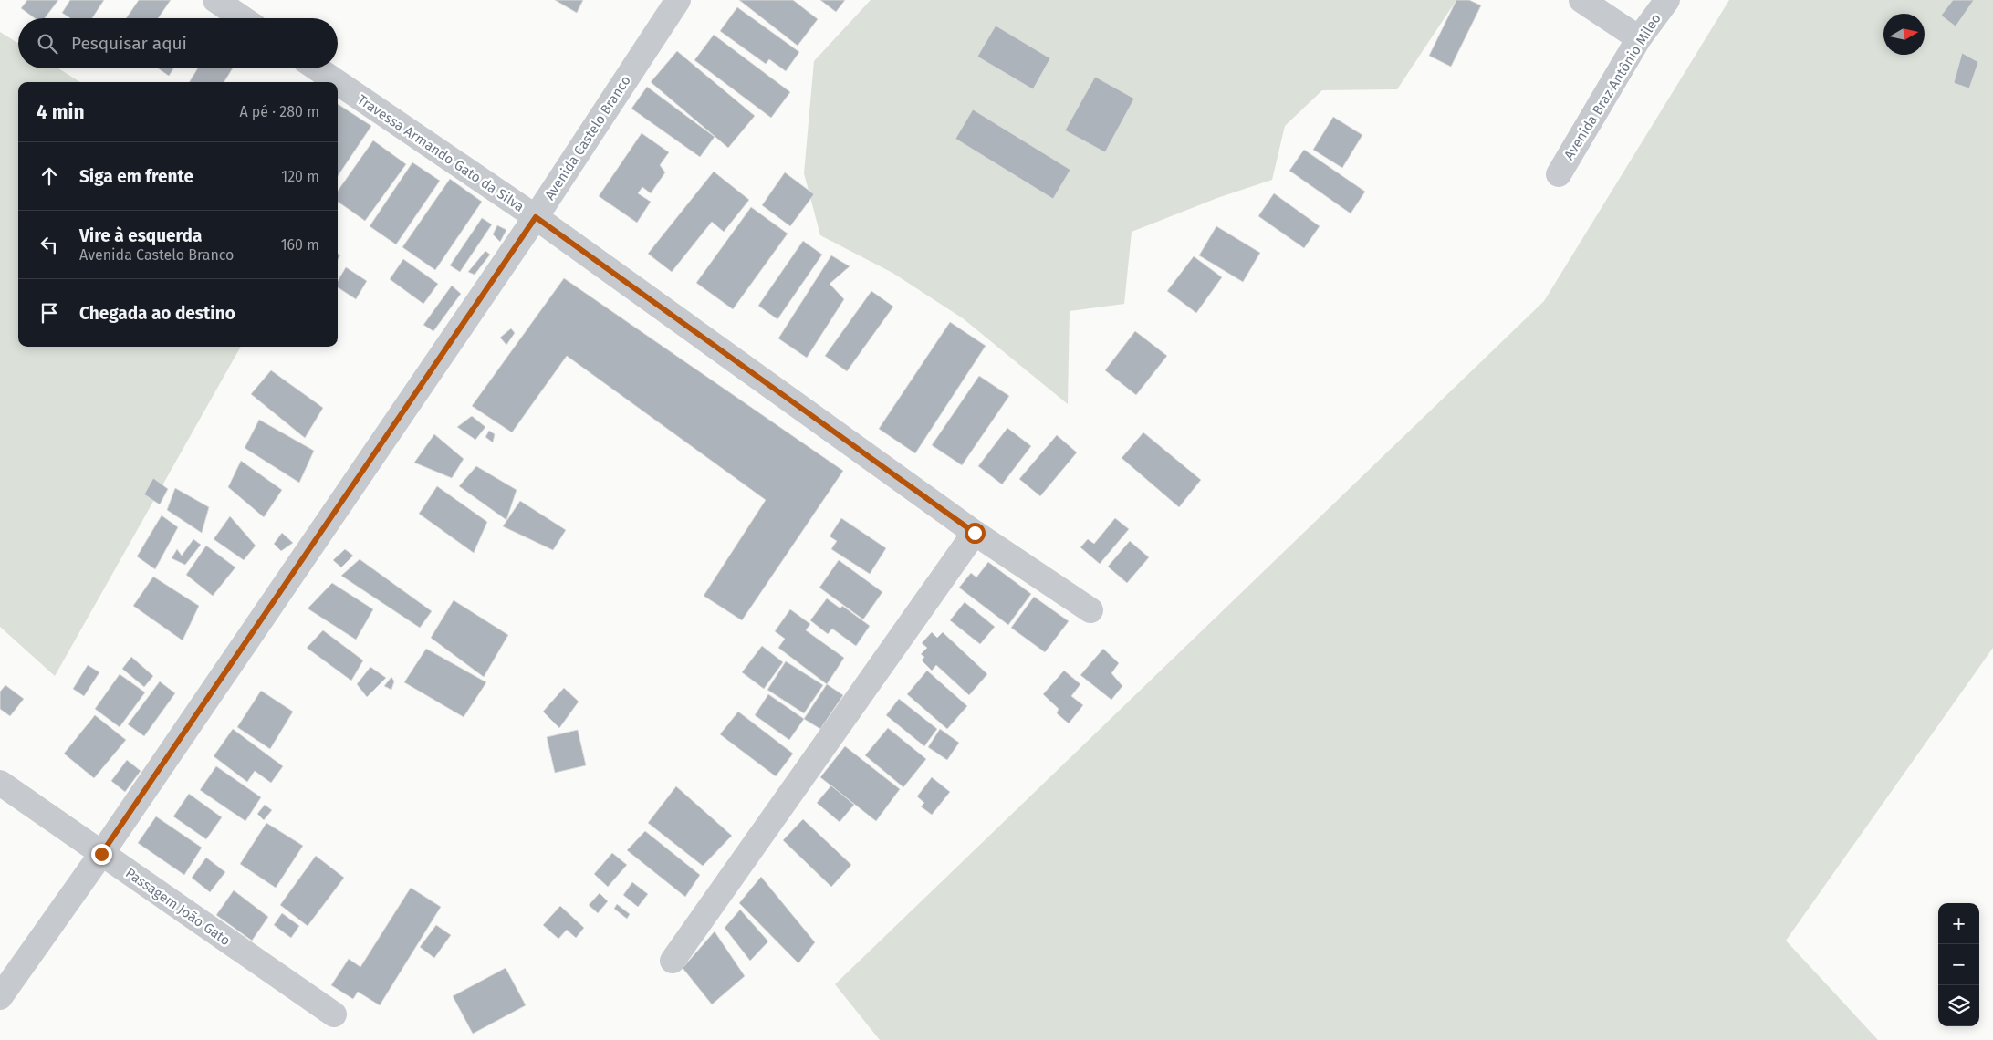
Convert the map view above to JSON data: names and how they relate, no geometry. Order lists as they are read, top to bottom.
{
  "streets": {
    "street": [
      "Avenida Braz Antônio Mileo",
      "Avenida Castelo Branco",
      "Travessa Armando Gato da Silva",
      "Passagem João Gato"
    ]
  },
  "crossings": [
    ["Avenida Castelo Branco", "Travessa Armando Gato da Silva"],
    ["Avenida Castelo Branco", "Passagem João Gato"]
  ],
  "north": "right",
  "page": {
    "search": "Pesquisar aqui",
    "heading": ["4 min", "A pé · 280 m"],
    "list": [
      ["Siga em frente", "120 m"],
      ["Vire à esquerda", "Avenida Castelo Branco", "160 m"],
      "Chegada ao destino"
    ],
    "map_buttons": ["+", "−"]
  }
}
